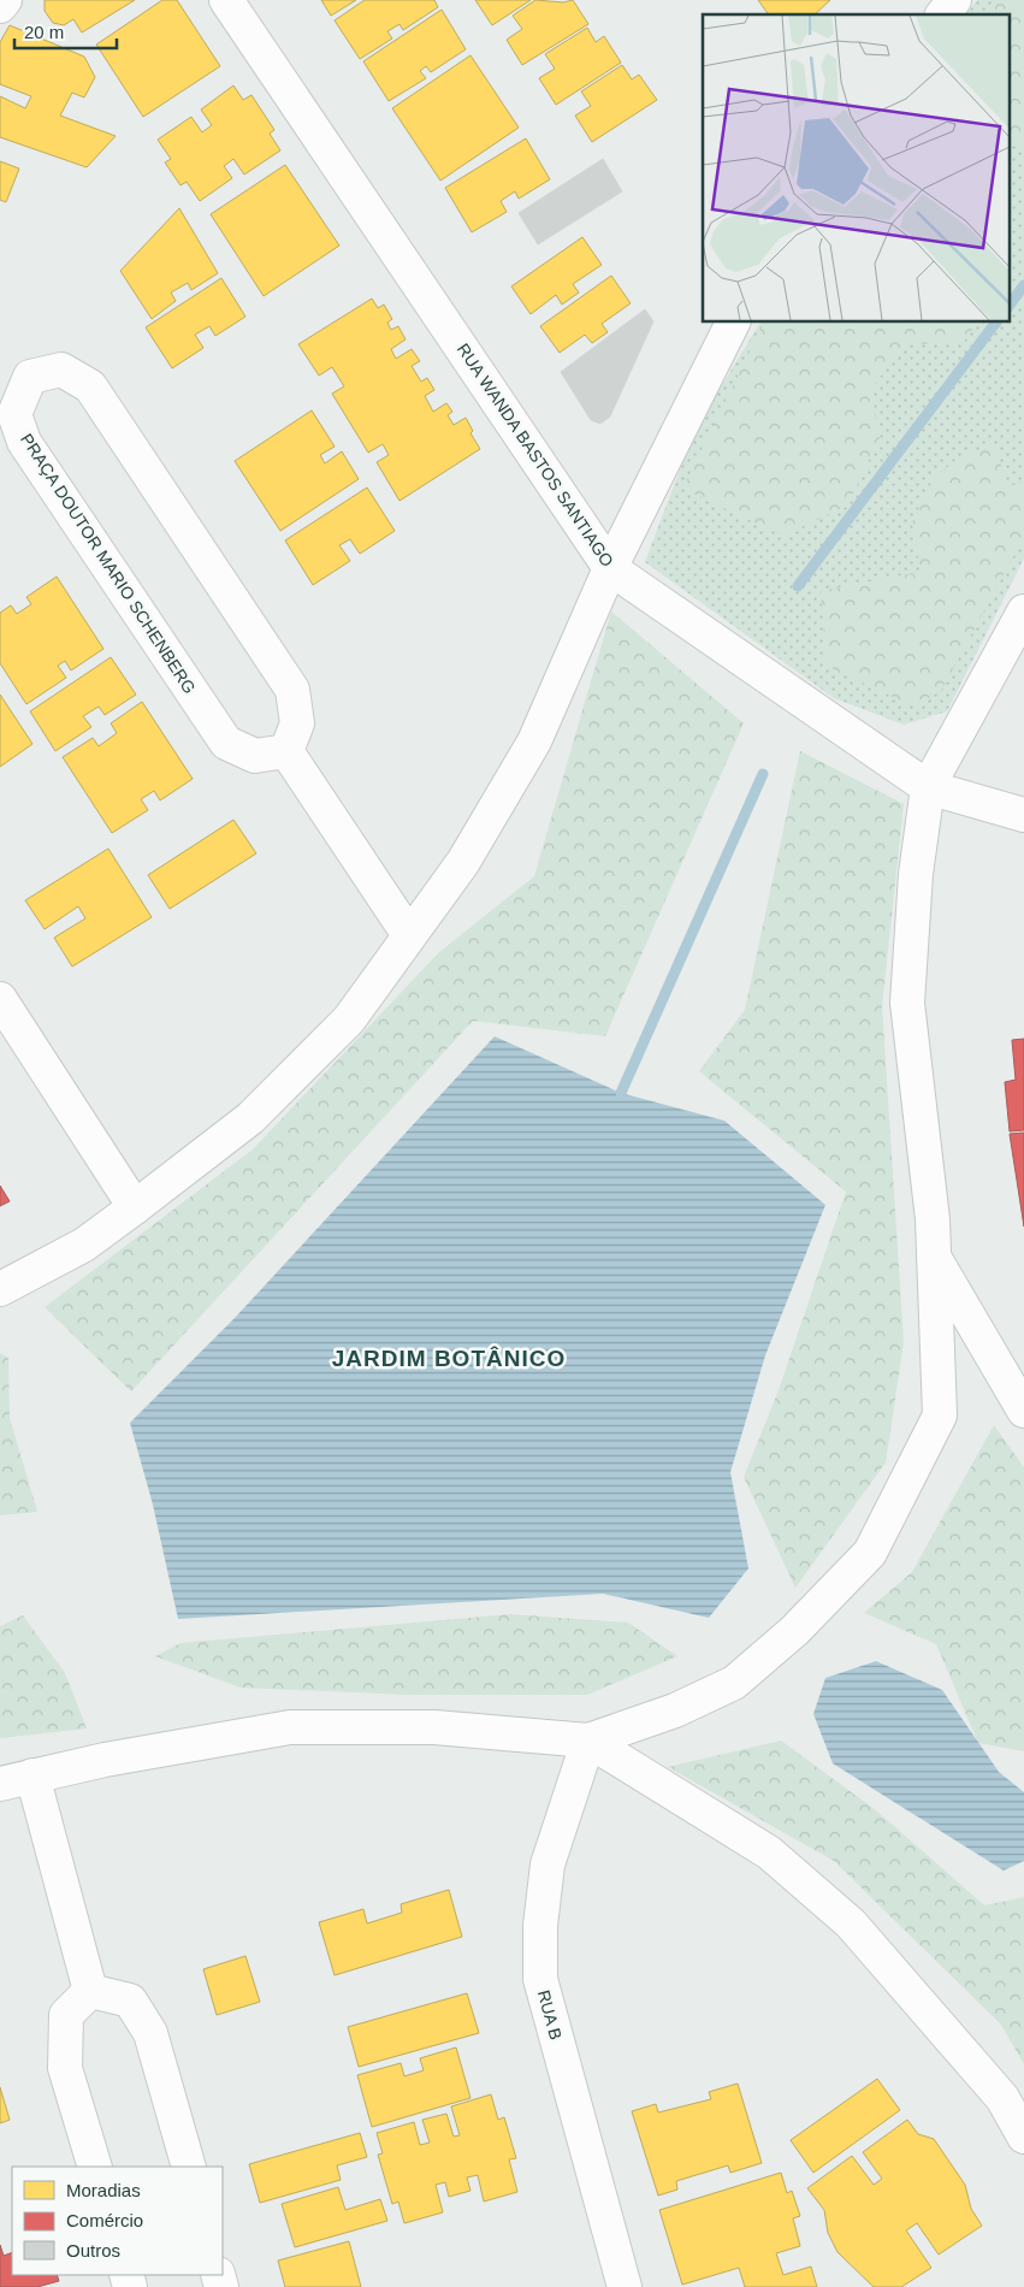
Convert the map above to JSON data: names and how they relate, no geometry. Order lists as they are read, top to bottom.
{
  "streets": {
    "street": ["RUA WANDA BASTOS SANTIAGO", "PRAÇA DOUTOR MARIO SCHENBERG", "RUA B"]
  },
  "districts": ["JARDIM BOTÂNICO"],
  "legend": ["Moradias", "Comércio", "Outros"],
  "scale_bar": "20 m"
}
